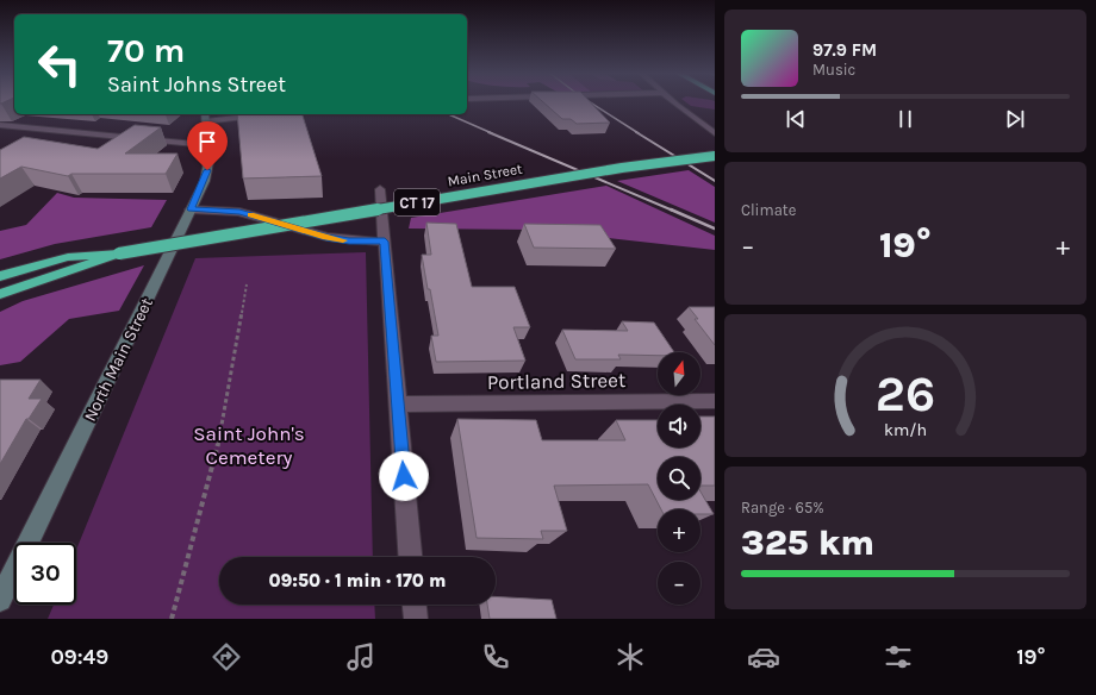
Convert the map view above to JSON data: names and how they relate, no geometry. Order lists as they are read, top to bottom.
{
  "streets": {
    "highway": ["Main Street", "CT 17"],
    "street": ["North Main Street", "Portland Street"]
  },
  "parks": ["Saint John's Cemetery"],
  "north": "top",
  "page": {
    "turn": ["70 m", "Saint Johns Street"],
    "song": ["97.9 FM", "Music"],
    "tile": [
      "Climate",
      ["Range · 65%", "325 km"]
    ],
    "heat": ["−", "19°", "+"],
    "map_buttons": ["+", "−"],
    "limit": "30",
    "trip": "09:50 · 1 min · 170 m",
    "tabs": ["09:49", "19°"],
    "gauge": ["26", "km/h"]
  }
}
